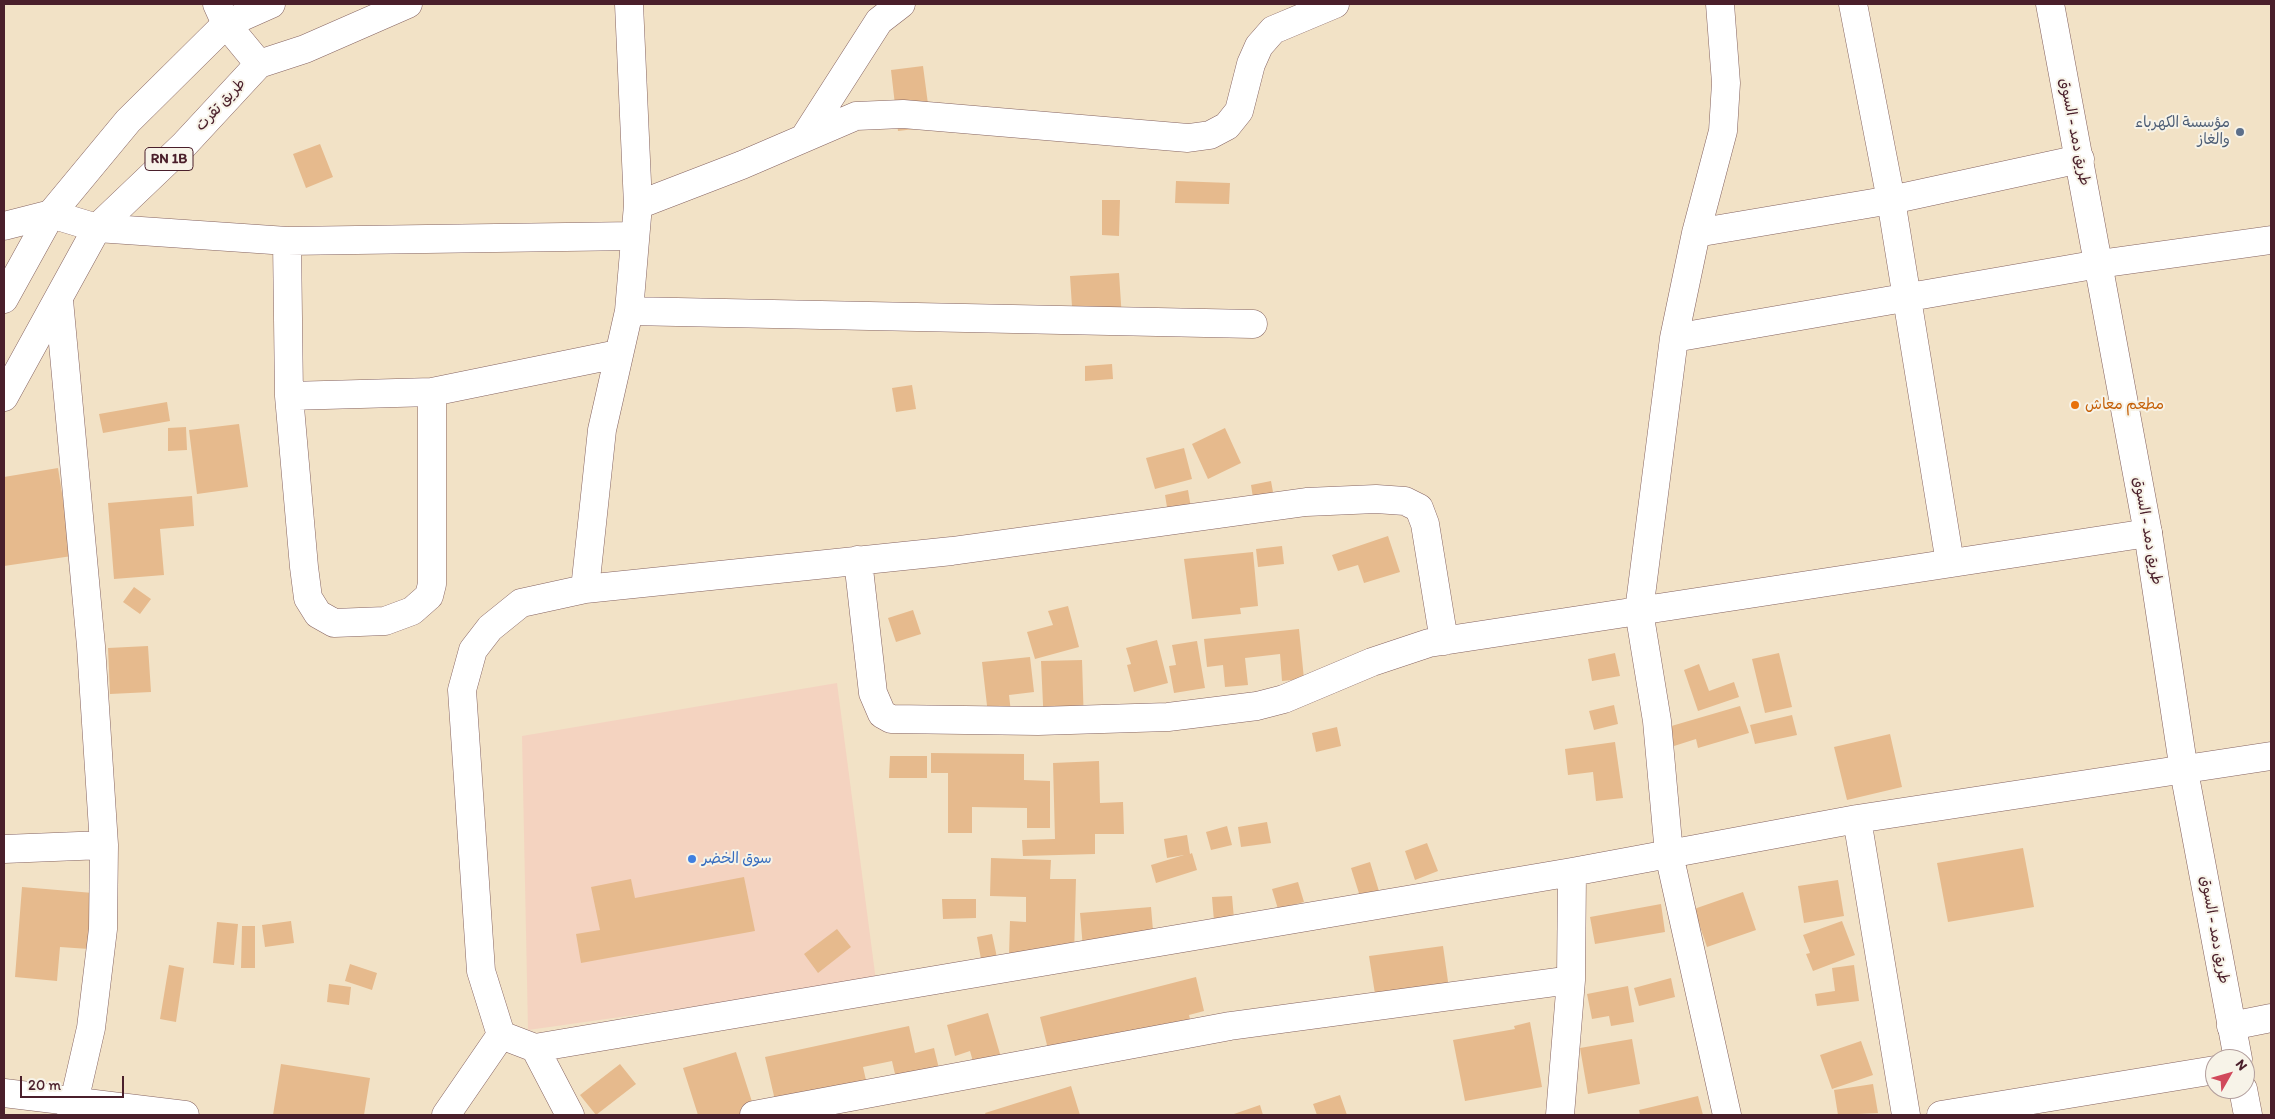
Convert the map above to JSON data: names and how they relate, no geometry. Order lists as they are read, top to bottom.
{
  "streets": {
    "street": ["طريق تقرت", "طريق دمد - السوق", "RN 1B"]
  },
  "places": ["مؤسسة الكهرباء والغاز", "مطعم معاش", "سوق الخضر"],
  "scale_bar": "20 m",
  "north": "top right"
}
